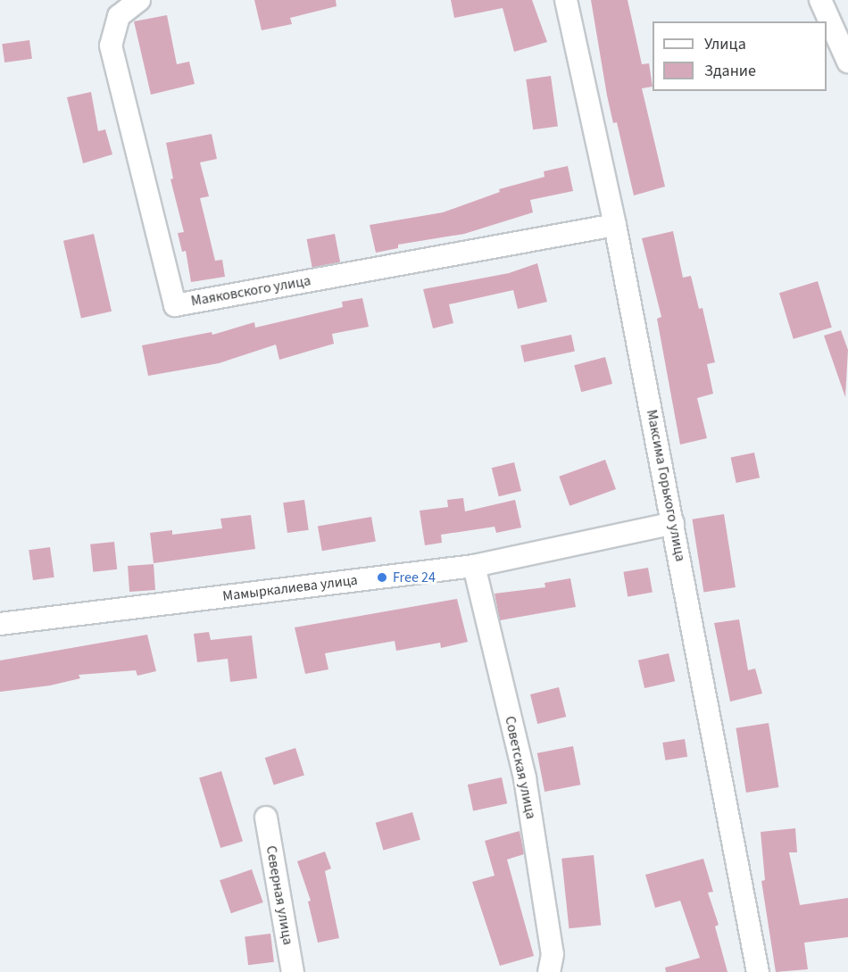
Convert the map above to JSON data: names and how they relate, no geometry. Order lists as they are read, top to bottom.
{
  "streets": {
    "street": [
      "Маяковского улица",
      "Максима Горького улица",
      "Мамыркалиева улица",
      "Советская улица",
      "Северная улица"
    ]
  },
  "crossings": [
    ["Маяковского улица", "Максима Горького улица"],
    ["Максима Горького улица", "Мамыркалиева улица"],
    ["Мамыркалиева улица", "Советская улица"]
  ],
  "places": ["Free 24"],
  "legend": ["Улица", "Здание"]
}
